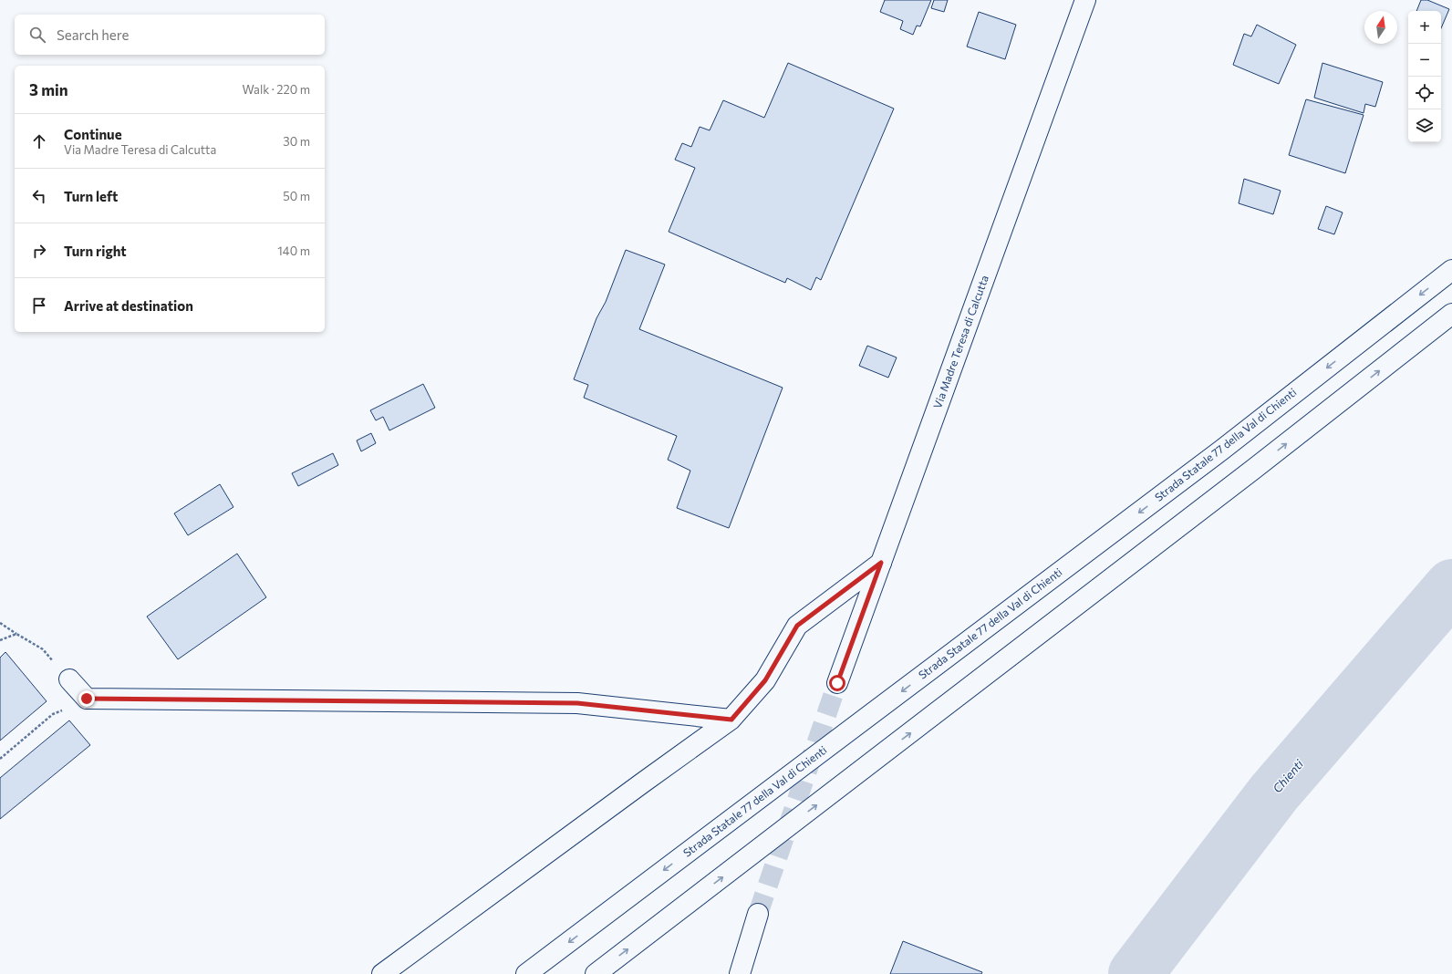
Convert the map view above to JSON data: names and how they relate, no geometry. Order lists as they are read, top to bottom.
{
  "streets": {
    "main road": ["Via Madre Teresa di Calcutta", "Strada Statale 77 della Val di Chienti"]
  },
  "water": ["Chienti"],
  "north": "top",
  "page": {
    "map_buttons": ["+", "−"],
    "search": "Search here",
    "heading": ["3 min", "Walk · 220 m"],
    "list": [
      ["Continue", "Via Madre Teresa di Calcutta", "30 m"],
      ["Turn left", "50 m"],
      ["Turn right", "140 m"],
      "Arrive at destination"
    ]
  }
}
